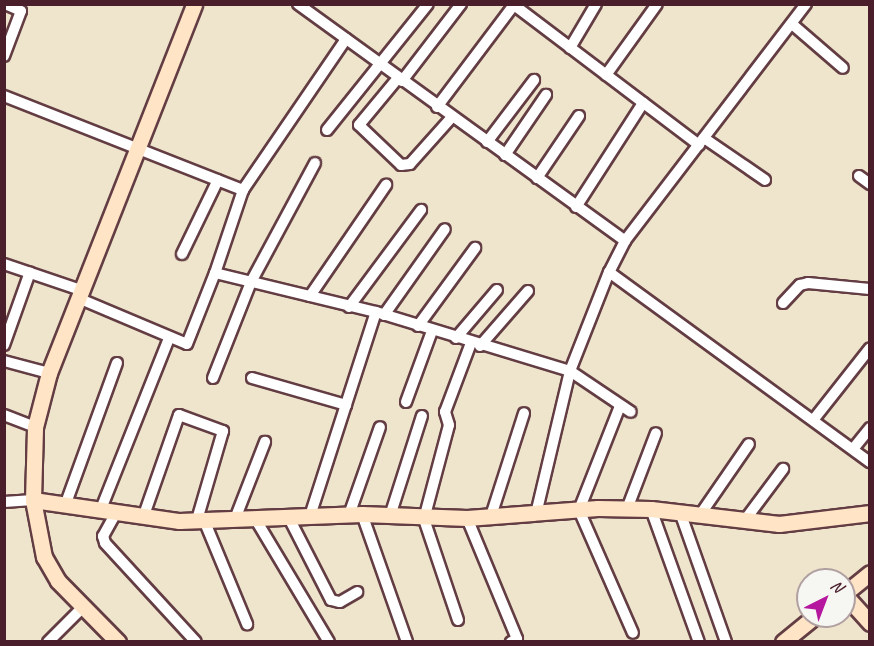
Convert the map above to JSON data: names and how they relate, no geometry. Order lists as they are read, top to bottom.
{
  "north": "top right"
}
